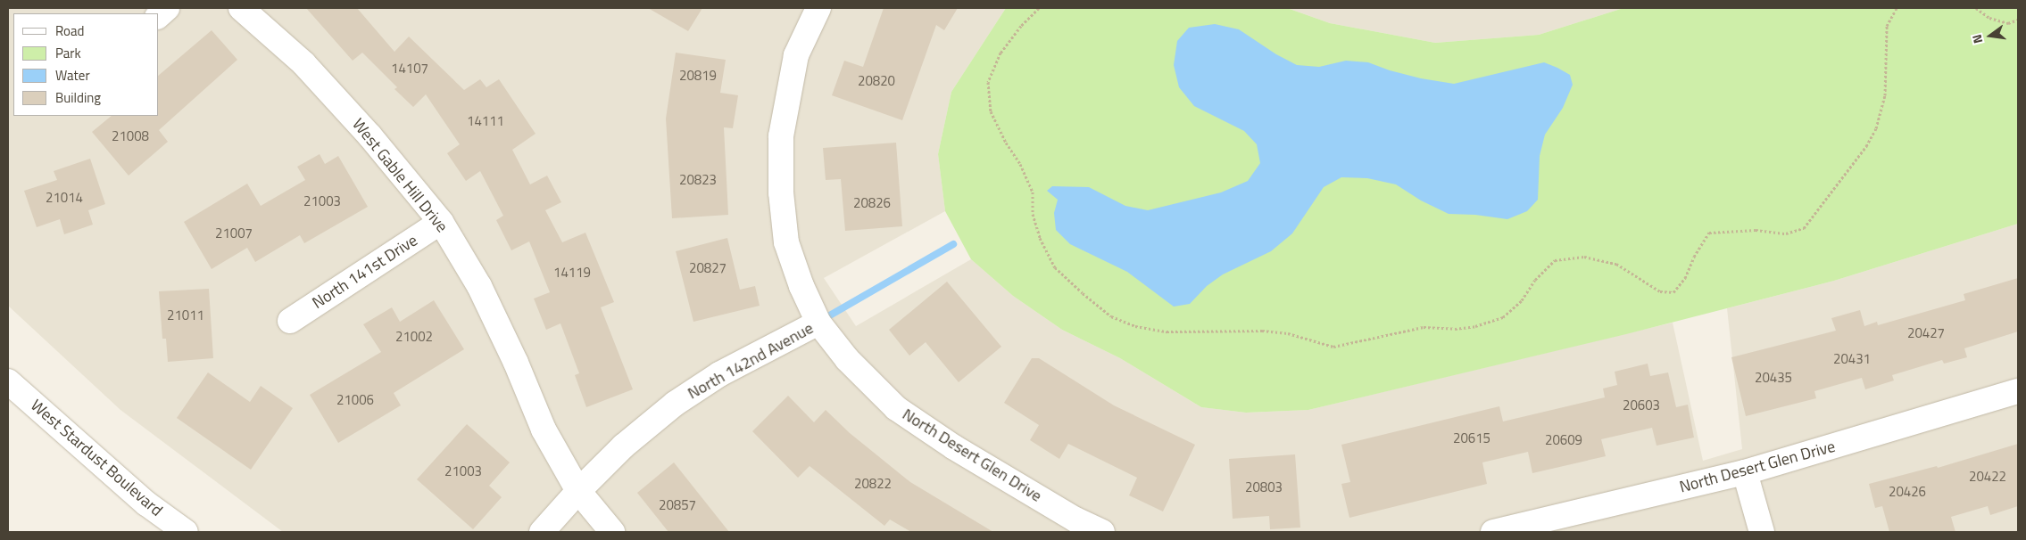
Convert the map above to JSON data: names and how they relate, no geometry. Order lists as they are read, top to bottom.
{
  "streets": {
    "street": [
      "West Gable Hill Drive",
      "North 141st Drive",
      "North 142nd Avenue",
      "North Desert Glen Drive",
      "West Stardust Boulevard"
    ]
  },
  "crossings": [
    ["West Gable Hill Drive", "North 141st Drive"],
    ["West Gable Hill Drive", "North 142nd Avenue"],
    ["North 142nd Avenue", "North Desert Glen Drive"]
  ],
  "house_numbers": [
    "14107",
    "20819",
    "20820",
    "14111",
    "21008",
    "20823",
    "21014",
    "21003",
    "20826",
    "21007",
    "20827",
    "14119",
    "21011",
    "20427",
    "21002",
    "20431",
    "20435",
    "21006",
    "20603",
    "20615",
    "20609",
    "21003",
    "20422",
    "20822",
    "20803",
    "20426",
    "20857"
  ],
  "legend": [
    "Road",
    "Park",
    "Water",
    "Building"
  ],
  "north": "left"
}
